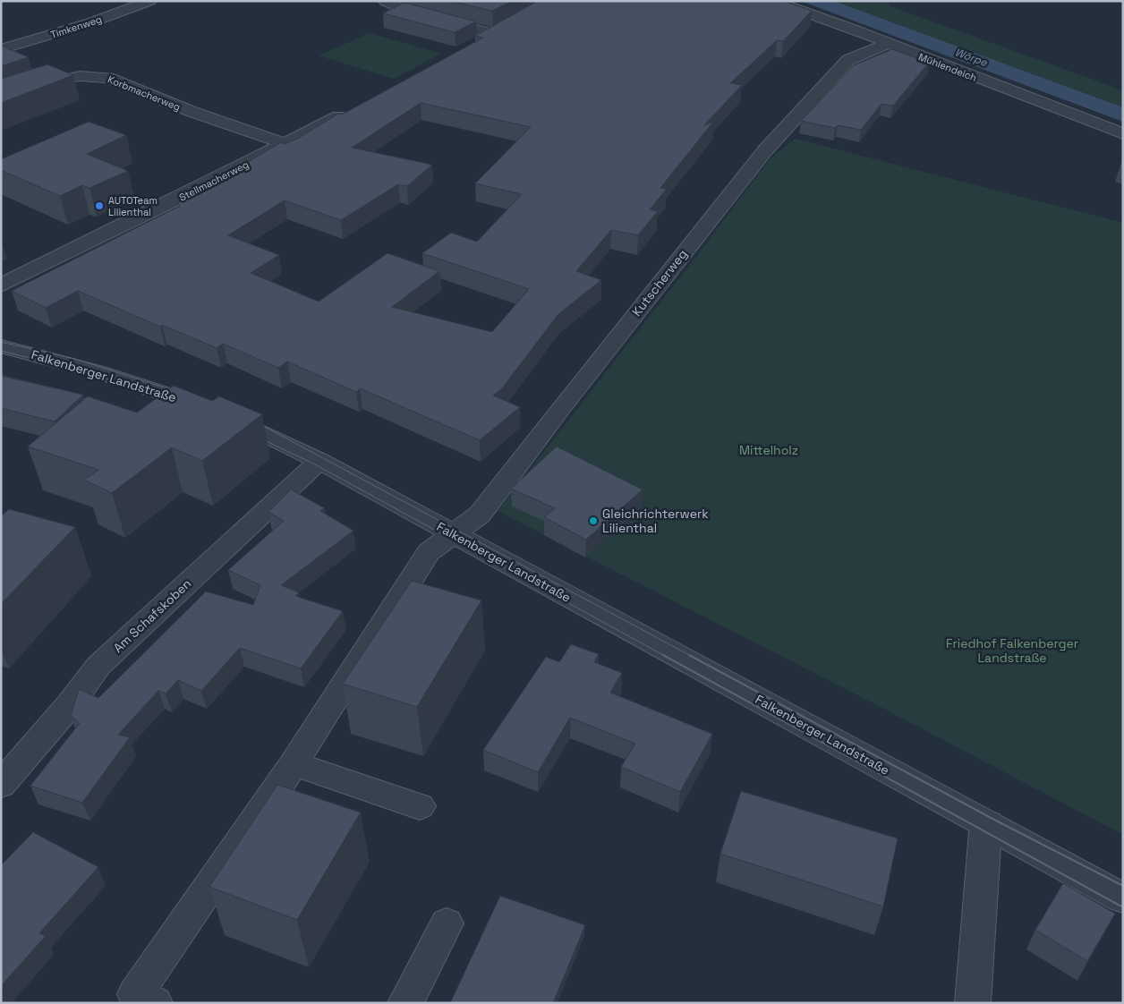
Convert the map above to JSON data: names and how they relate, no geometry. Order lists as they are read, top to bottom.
{
  "streets": {
    "street": [
      "Timkenweg",
      "Mühlendeich",
      "Korbmacherweg",
      "Stellmacherweg",
      "Kutscherweg",
      "Falkenberger Landstraße",
      "Am Schafskoben"
    ]
  },
  "crossings": [
    ["Mühlendeich", "Kutscherweg"],
    ["Korbmacherweg", "Stellmacherweg"],
    ["Kutscherweg", "Falkenberger Landstraße"],
    ["Falkenberger Landstraße", "Am Schafskoben"]
  ],
  "water": ["Wörpe"],
  "parks": ["Mittelholz", "Friedhof Falkenberger Landstraße"],
  "places": ["AUTOTeam Lilienthal", "Gleichrichterwerk Lilienthal"]
}
